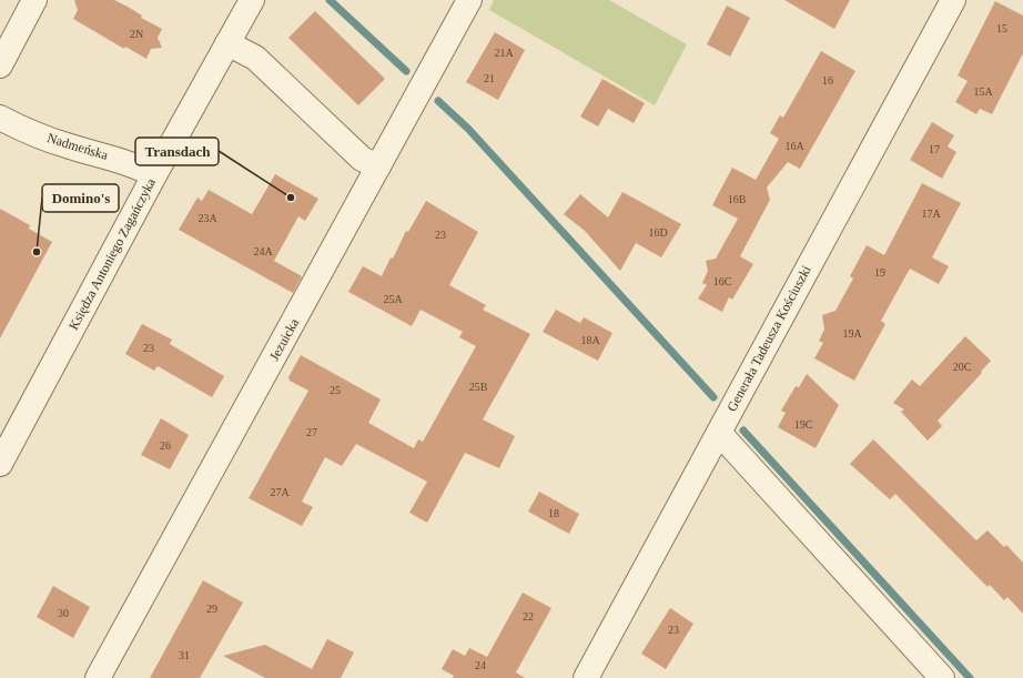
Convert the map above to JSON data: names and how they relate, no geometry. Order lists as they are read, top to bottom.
{
  "streets": {
    "street": [
      "Nadmeńska",
      "Księdza Antoniego Zagańczyka",
      "Generała Tadeusza Kościuszki",
      "Jezuicka"
    ]
  },
  "crossings": [
    ["Nadmeńska", "Księdza Antoniego Zagańczyka"]
  ],
  "places": ["Transdach", "Domino's"],
  "house_numbers": [
    "15",
    "2N",
    "21A",
    "21",
    "16",
    "15A",
    "16A",
    "17",
    "16B",
    "17A",
    "23A",
    "16D",
    "23",
    "24A",
    "19",
    "16C",
    "25A",
    "19A",
    "18A",
    "23",
    "20C",
    "25B",
    "25",
    "19C",
    "27",
    "26",
    "27A",
    "18",
    "29",
    "30",
    "22",
    "23",
    "31",
    "24"
  ]
}
